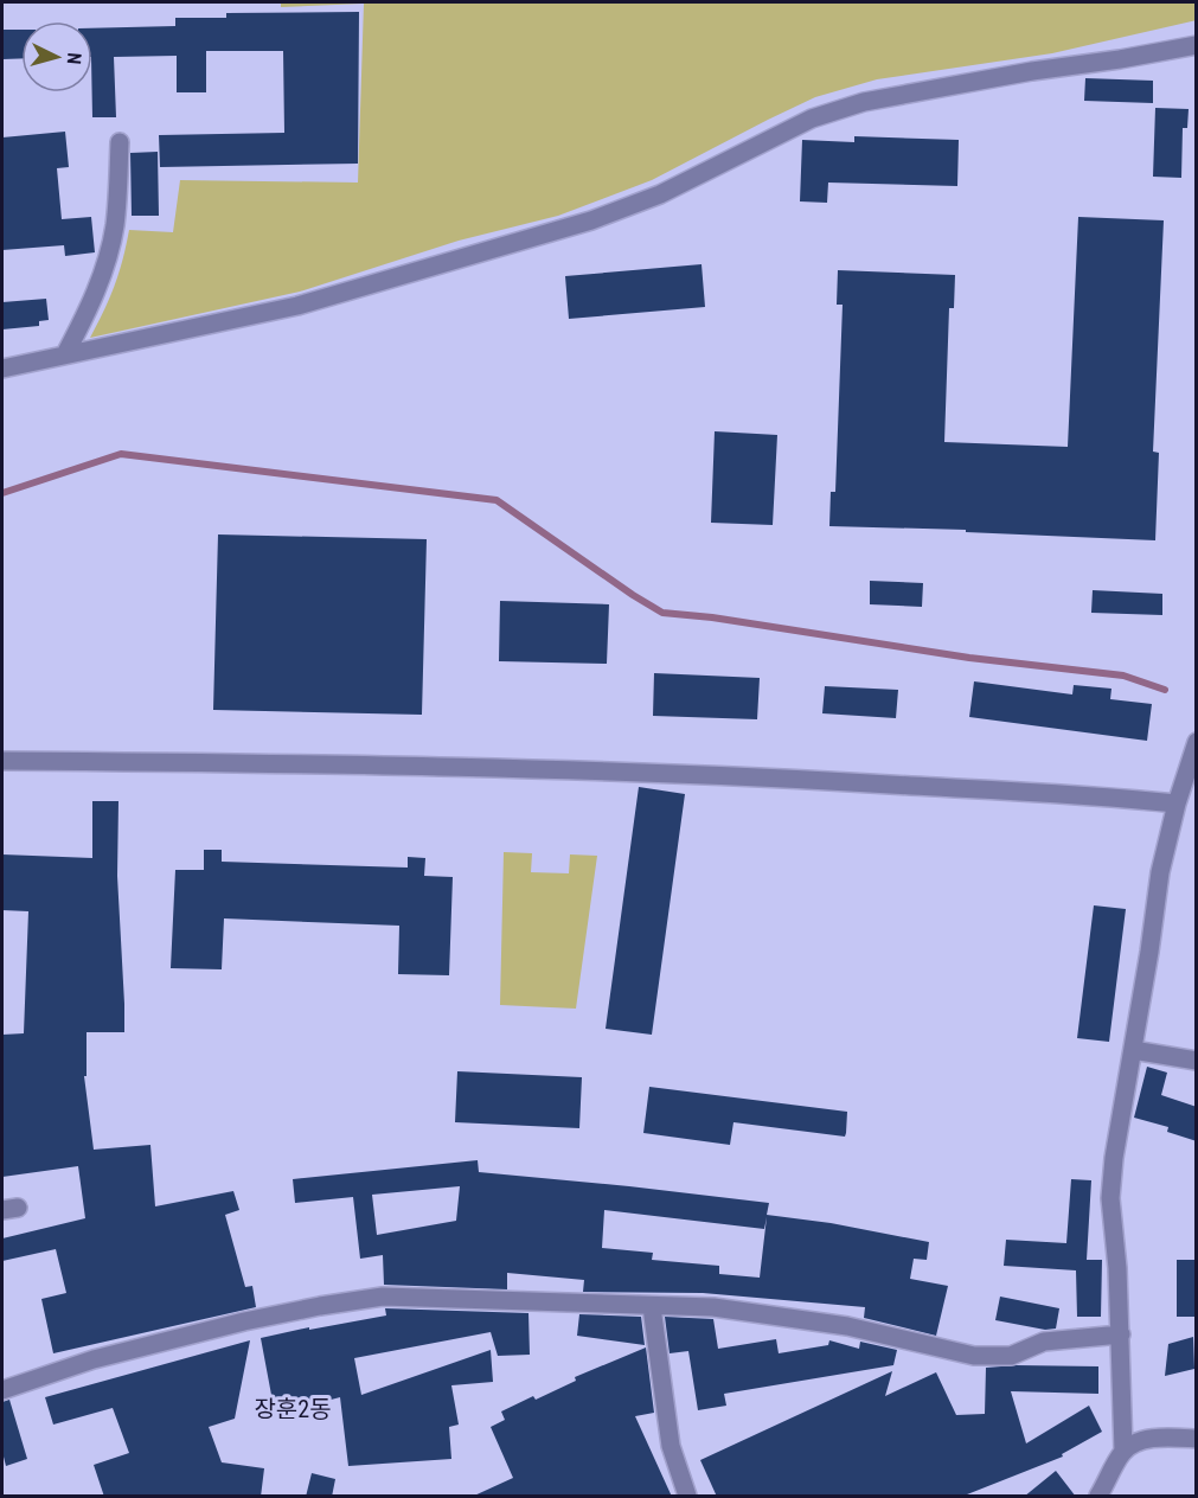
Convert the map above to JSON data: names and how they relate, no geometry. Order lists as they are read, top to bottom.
{
  "districts": ["장훈2동"],
  "north": "right"
}
